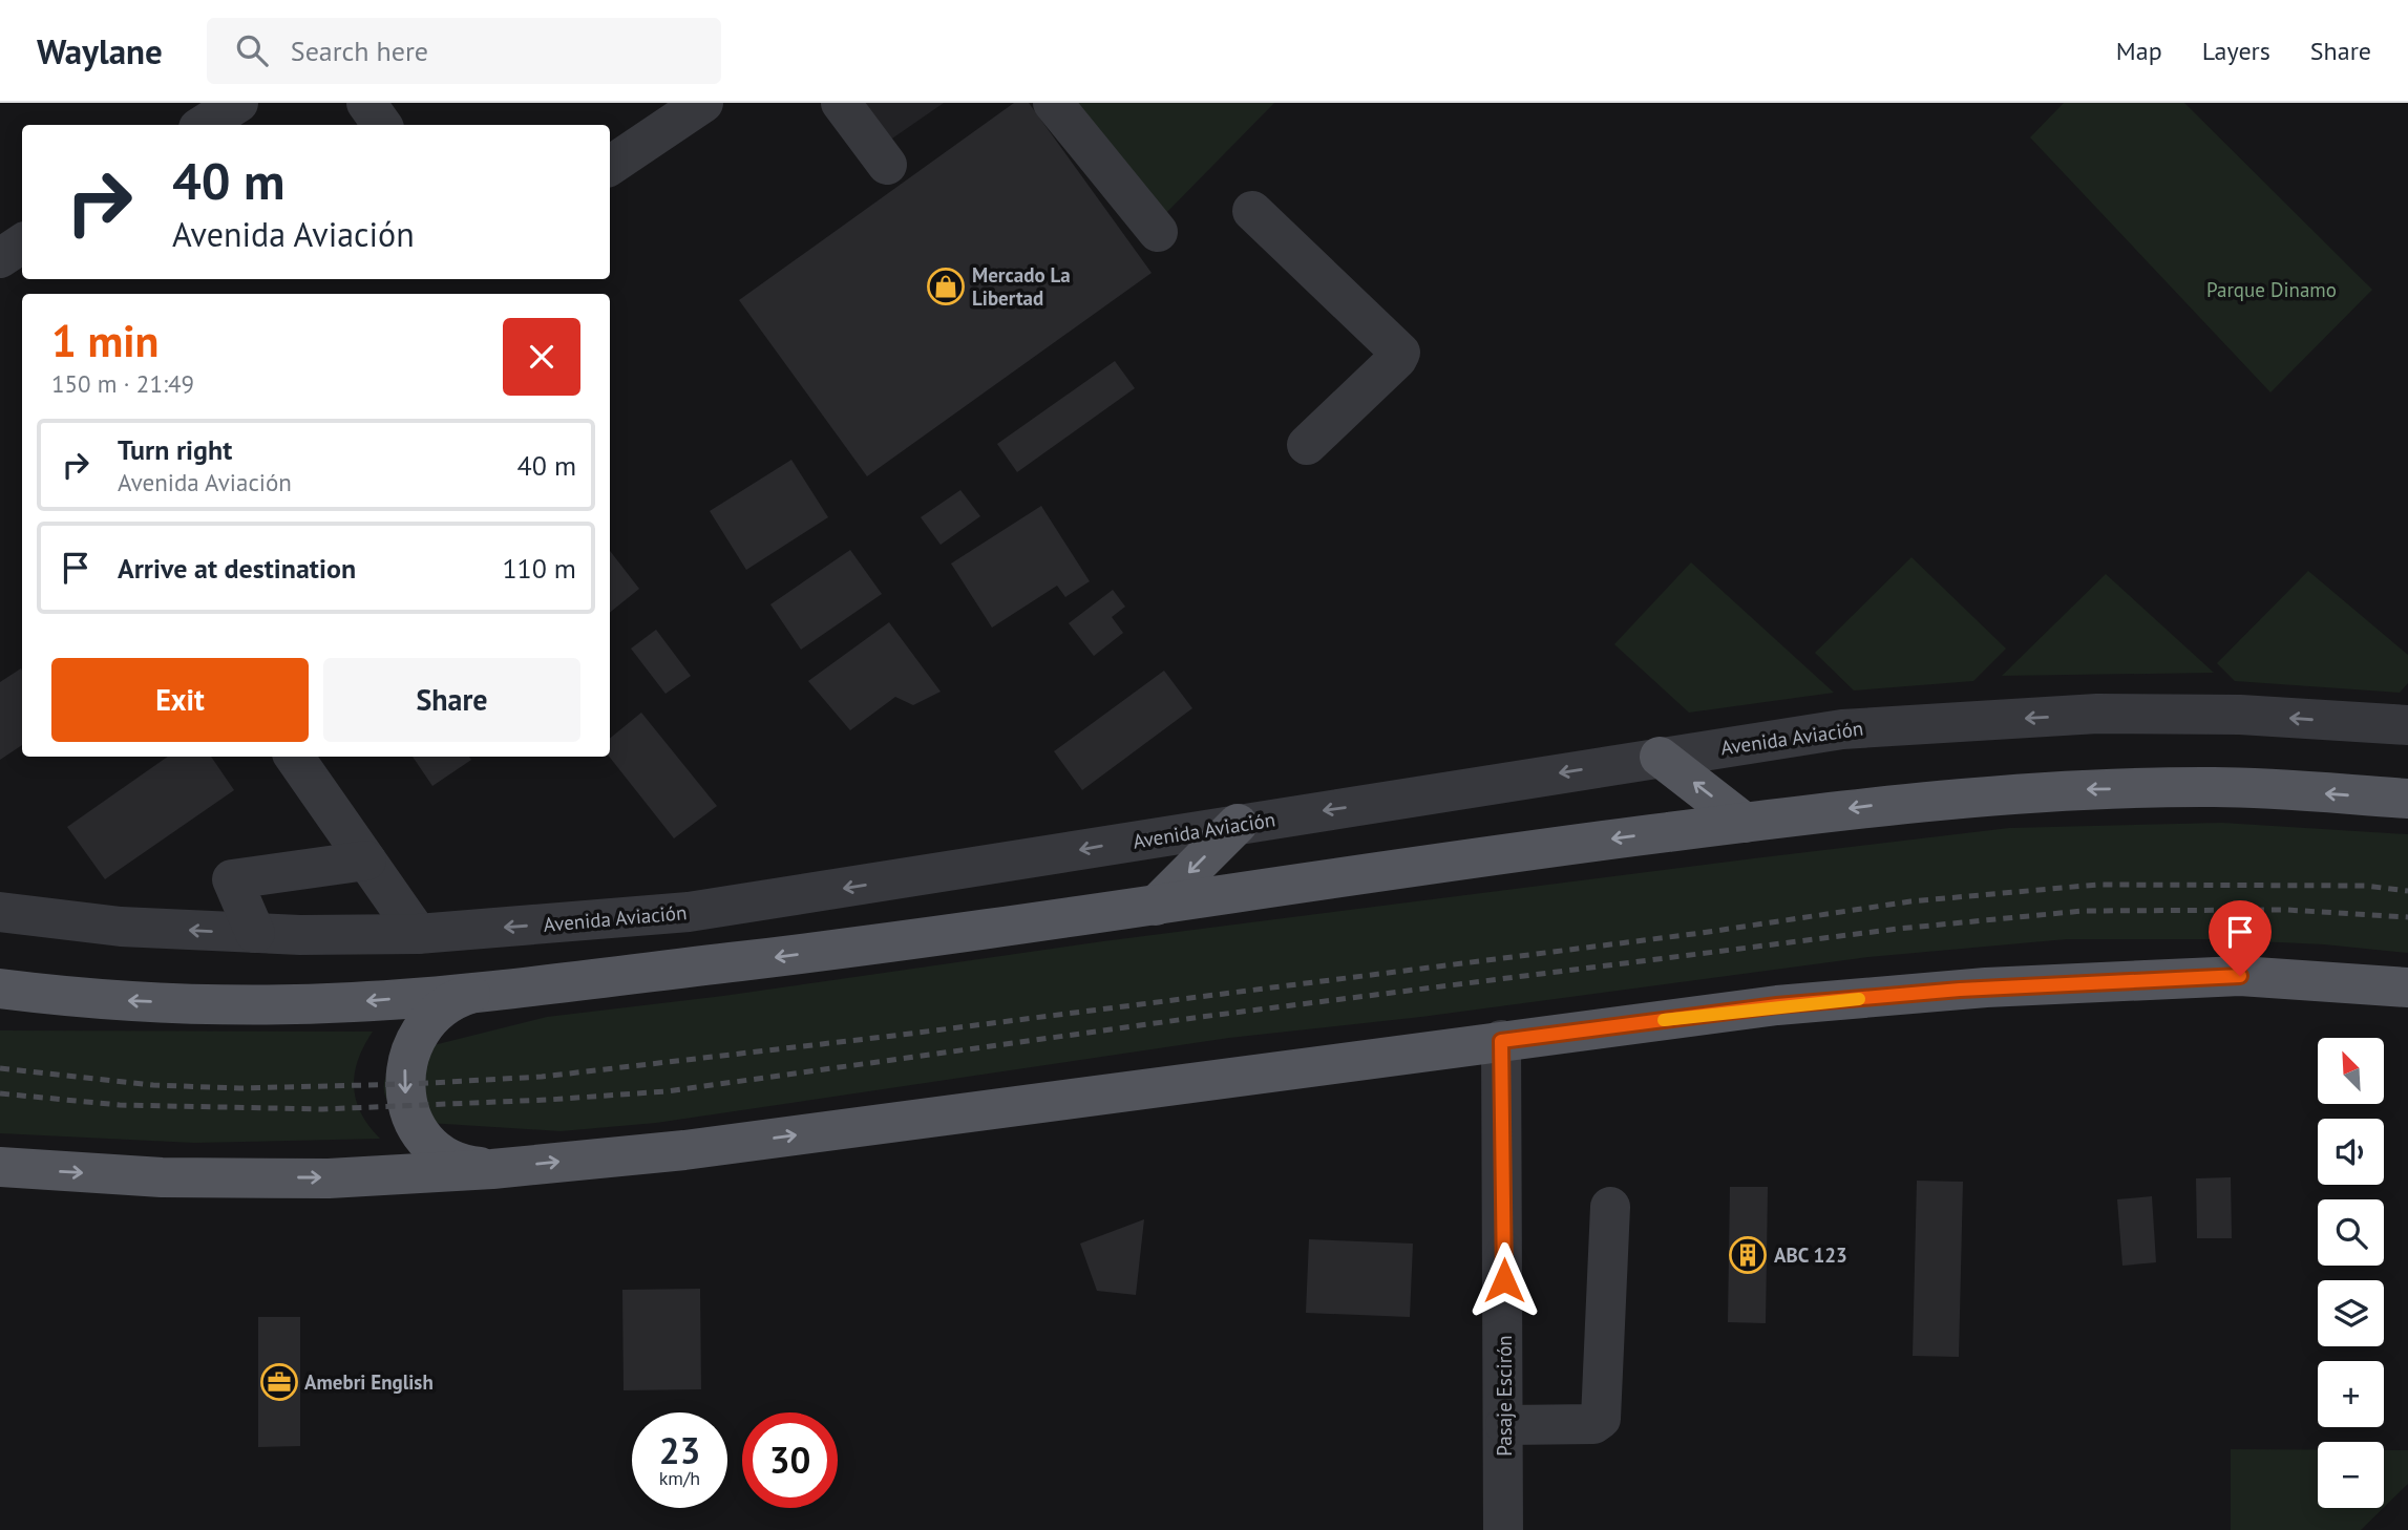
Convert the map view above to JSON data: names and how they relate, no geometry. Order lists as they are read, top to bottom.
{
  "streets": {
    "street": ["Avenida Aviación", "Pasaje Escirón"]
  },
  "one_way": ["Avenida Aviación"],
  "parks": ["Parque Dinamo"],
  "places": {
    "shop": ["Mercado La Libertad"],
    "building": ["ABC 123"],
    "office": ["Amebri English"]
  },
  "north": "top left",
  "page": {
    "header": "Waylane",
    "search": "Search here",
    "nav": ["Map", "Layers", "Share"],
    "turn": ["40 m", "Avenida Aviación"],
    "heading": ["1 min", "150 m · 21:49"],
    "list": [
      {
        "name": "Turn right",
        "note": "Avenida Aviación",
        "value": "40 m"
      },
      {
        "name": "Arrive at destination",
        "value": "110 m"
      }
    ],
    "buttons": ["Exit", "Share"],
    "map_buttons": ["+", "−"],
    "speed": "23 km/h",
    "limit": "30"
  }
}
